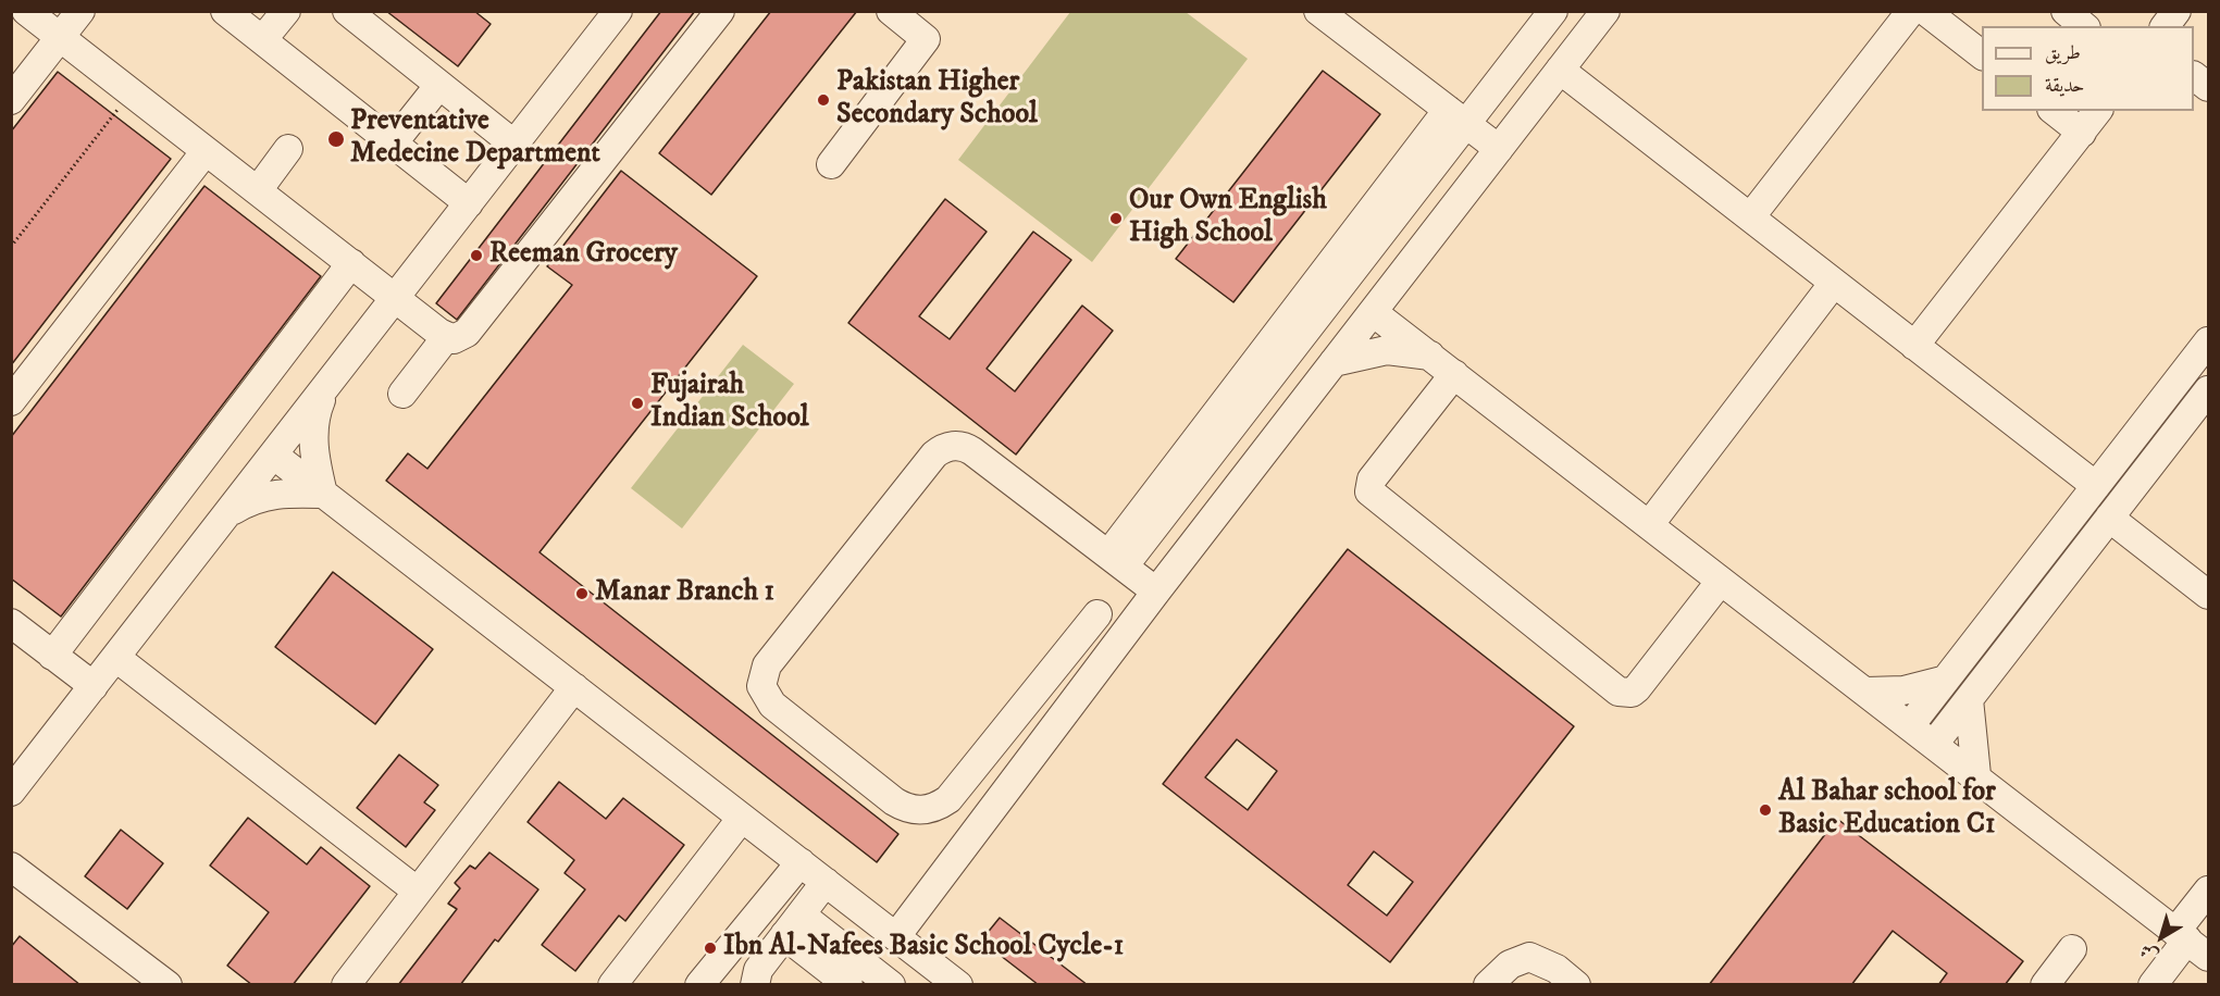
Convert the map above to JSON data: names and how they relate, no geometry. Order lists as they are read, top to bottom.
{
  "places": [
    "Pakistan Higher Secondary School",
    "Preventative Medecine Department",
    "Our Own English High School",
    "Reeman Grocery",
    "Fujairah Indian School",
    "Manar Branch 1",
    "Al Bahar school for Basic Education C1",
    "Ibn Al-Nafees Basic School Cycle-1"
  ],
  "legend": ["طريق", "حديقة"],
  "north": "bottom left"
}
